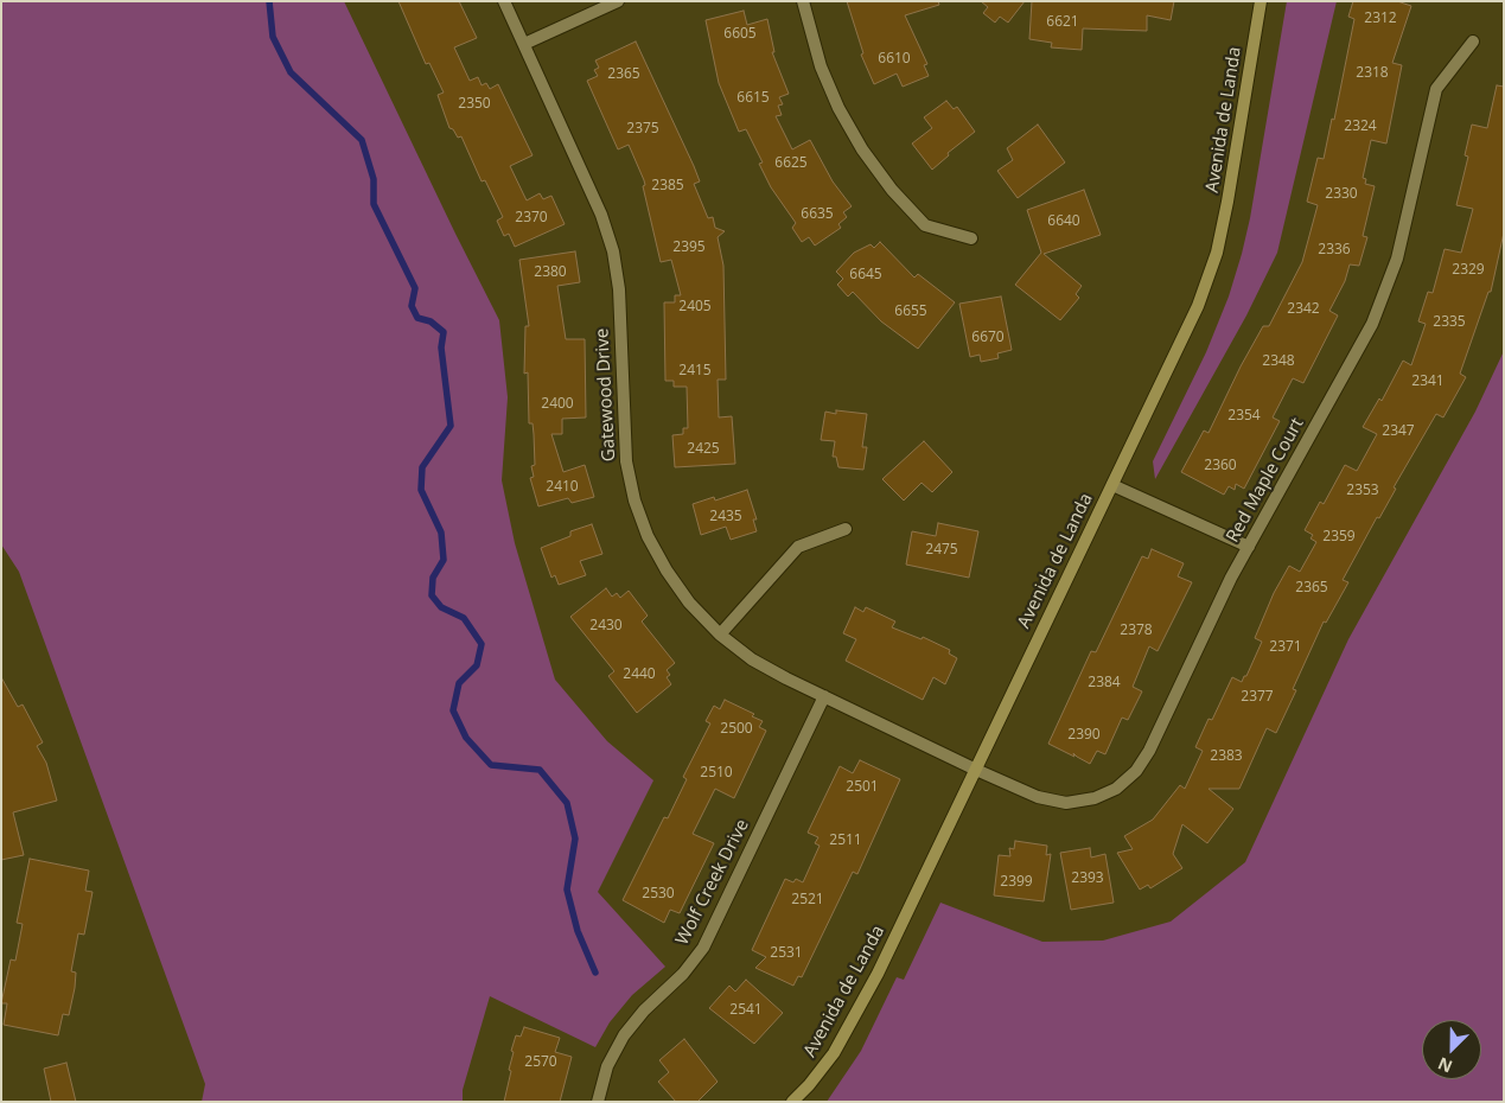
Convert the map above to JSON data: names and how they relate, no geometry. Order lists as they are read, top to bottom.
{
  "streets": {
    "street": [
      "Avenida de Landa",
      "Gatewood Drive",
      "Red Maple Court",
      "Wolf Creek Drive"
    ]
  },
  "crossings": [
    ["Avenida de Landa", "Gatewood Drive"],
    ["Avenida de Landa", "Red Maple Court"],
    ["Gatewood Drive", "Red Maple Court"],
    ["Gatewood Drive", "Wolf Creek Drive"]
  ],
  "house_numbers": [
    "2312",
    "6621",
    "6605",
    "6610",
    "2318",
    "2365",
    "6615",
    "2350",
    "2324",
    "2375",
    "6625",
    "2385",
    "2330",
    "6635",
    "2370",
    "6640",
    "2395",
    "2336",
    "2329",
    "2380",
    "6645",
    "2405",
    "2342",
    "6655",
    "2335",
    "6670",
    "2348",
    "2415",
    "2341",
    "2400",
    "2354",
    "2347",
    "2425",
    "2360",
    "2410",
    "2353",
    "2435",
    "2359",
    "2475",
    "2365",
    "2430",
    "2378",
    "2371",
    "2440",
    "2384",
    "2377",
    "2500",
    "2390",
    "2383",
    "2510",
    "2501",
    "2511",
    "2393",
    "2399",
    "2530",
    "2521",
    "2531",
    "2541",
    "2570"
  ],
  "north": "bottom left"
}
